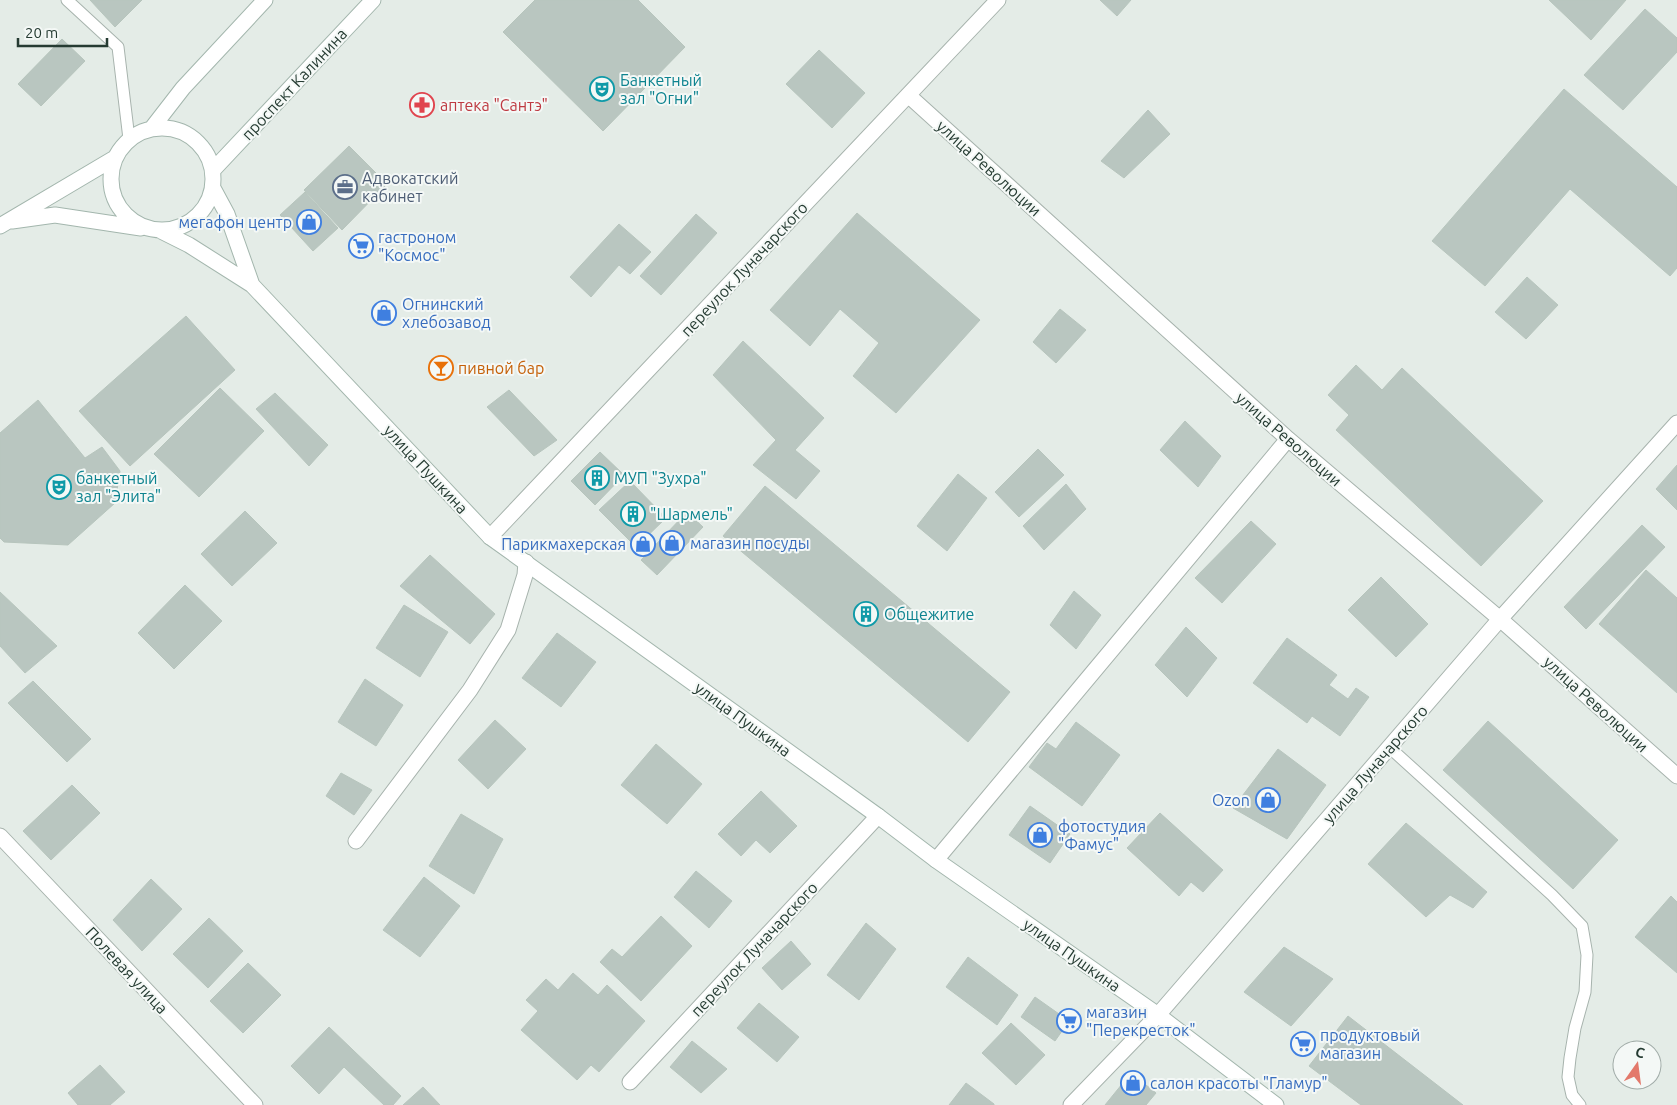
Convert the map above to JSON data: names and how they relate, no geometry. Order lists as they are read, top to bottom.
{
  "streets": {
    "street": [
      "проспект Калинина",
      "улица Революции",
      "переулок Луначарского",
      "улица Пушкина",
      "улица Луначарского",
      "Полевая улица"
    ]
  },
  "crossings": [
    ["улица Революции", "переулок Луначарского"],
    ["улица Революции", "улица Луначарского"],
    ["переулок Луначарского", "улица Пушкина"],
    ["улица Пушкина", "улица Луначарского"]
  ],
  "places": {
    "theatre": ["Банкетный зал \"Огни\"", "банкетный зал \"Элита\""],
    "pharmacy": ["аптека \"Сантэ\""],
    "office": ["Адвокатский кабинет"],
    "shop": [
      "мегафон центр",
      "Огнинский хлебозавод",
      "магазин посуды",
      "Парикмахерская",
      "Ozon",
      "фотостудия \"Фамус\"",
      "салон красоты \"Гламур\""
    ],
    "supermarket": ["гастроном \"Космос\"", "магазин \"Перекресток\"", "продуктовый магазин"],
    "bar": ["пивной бар"],
    "building": ["МУП \"Зухра\"", "\"Шармель\"", "Общежитие"]
  },
  "scale_bar": "20 m",
  "north": "top"
}
